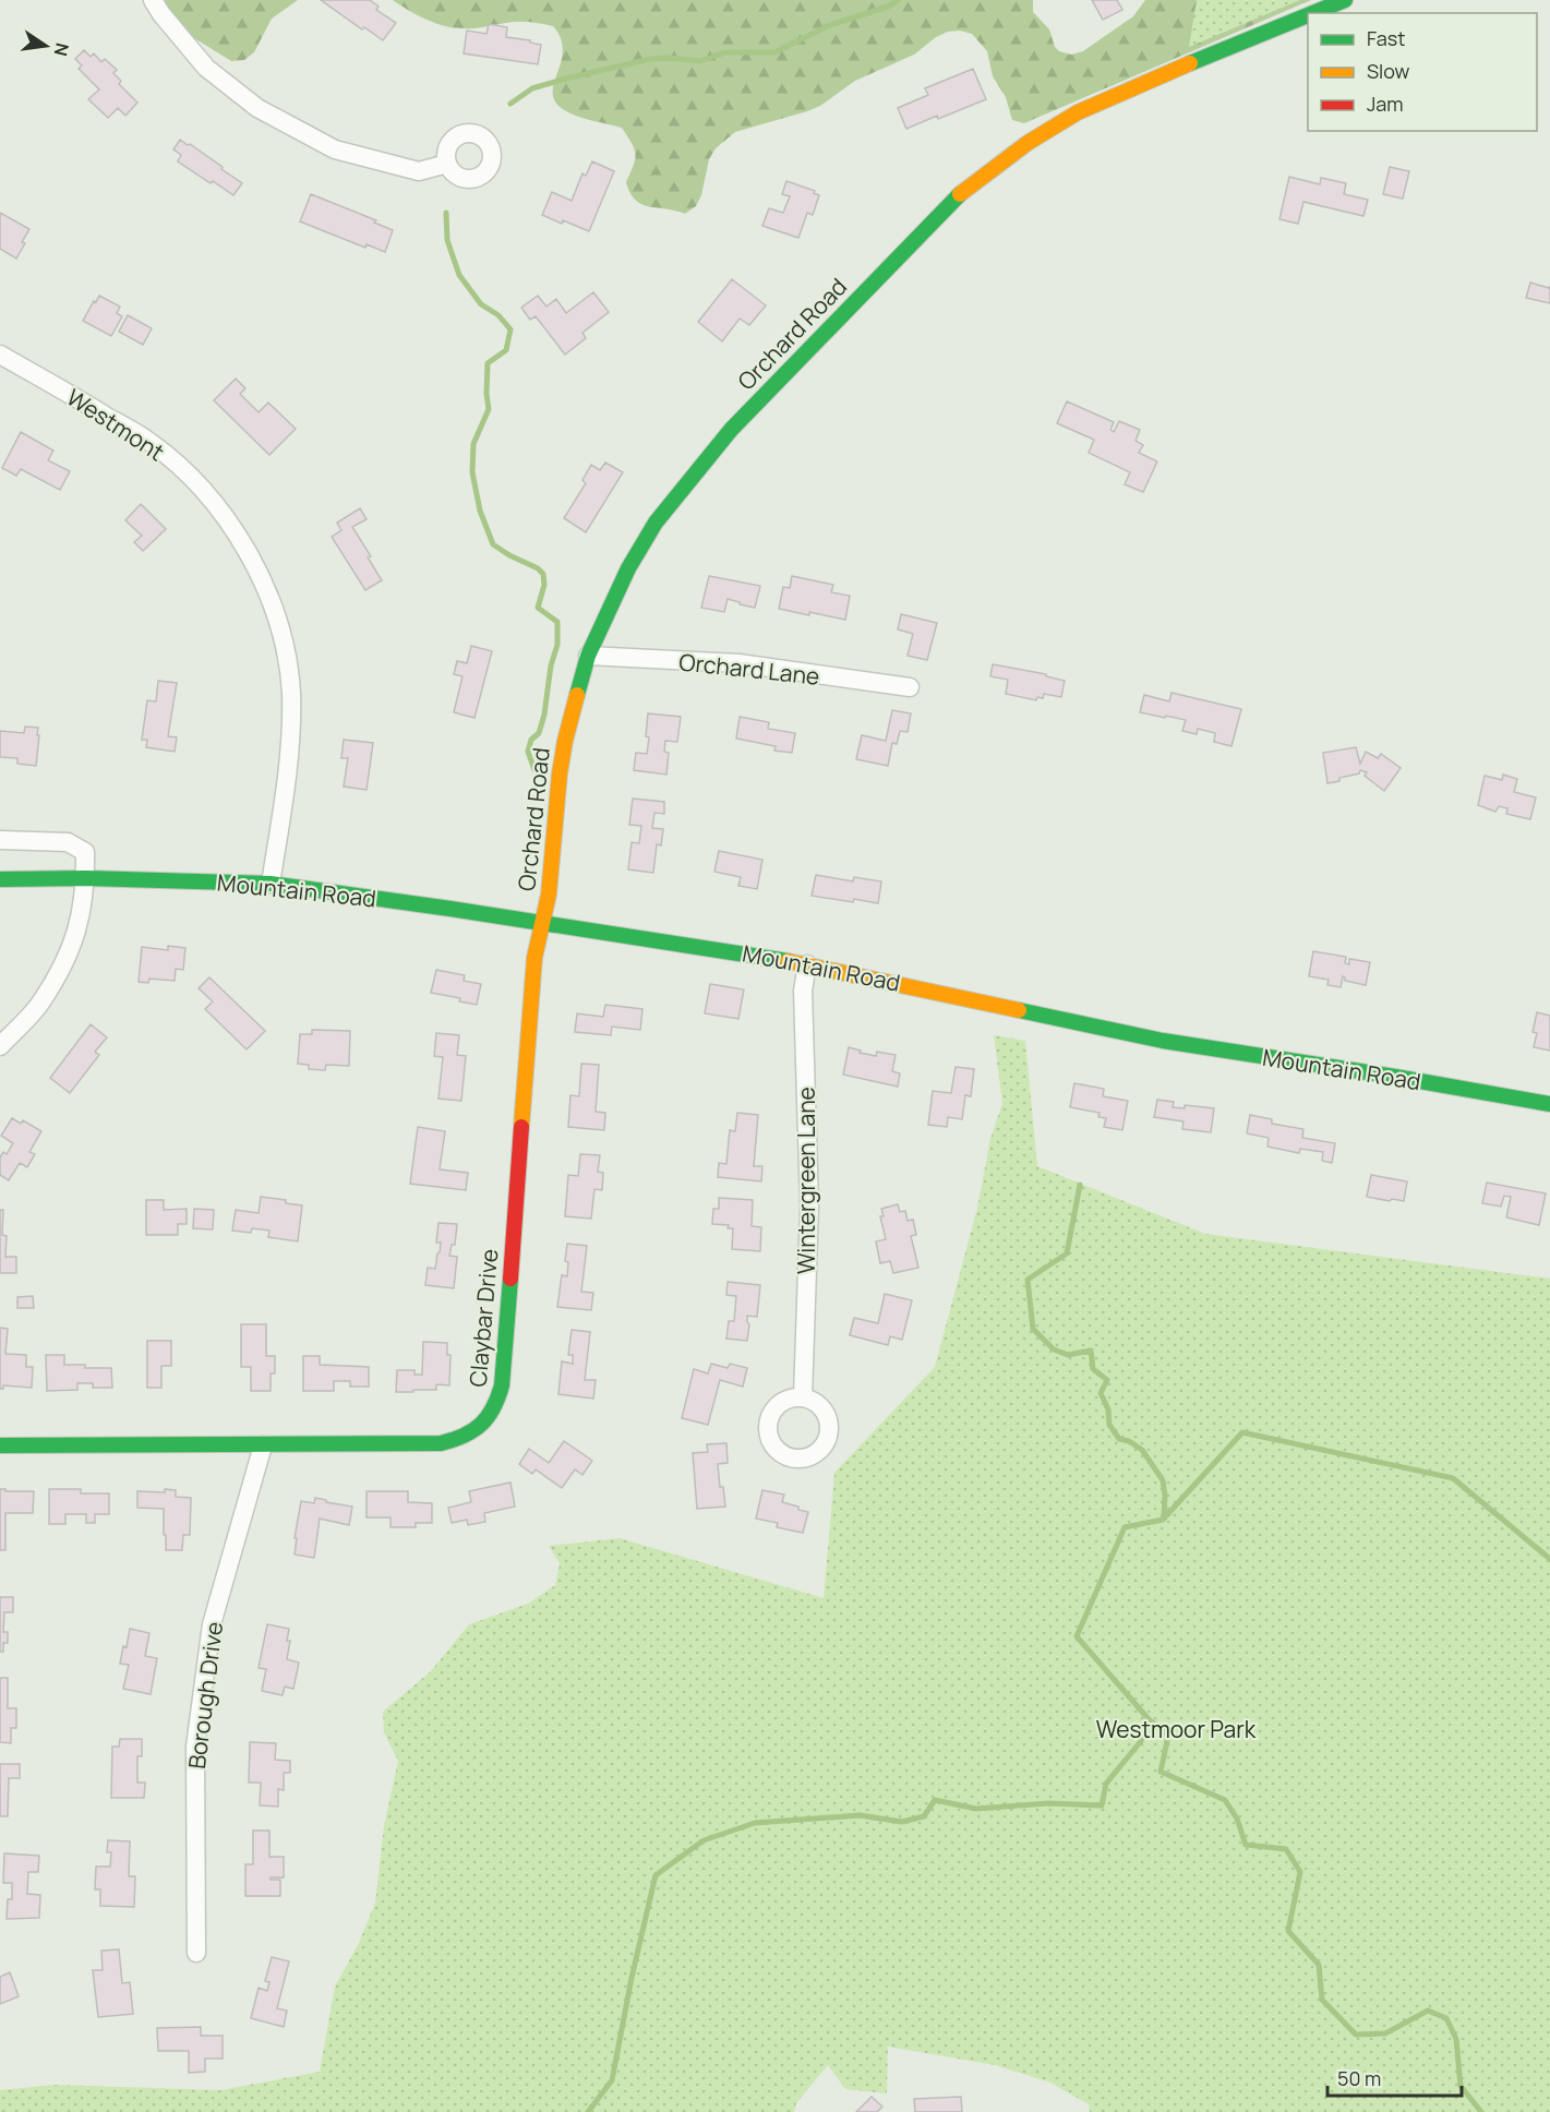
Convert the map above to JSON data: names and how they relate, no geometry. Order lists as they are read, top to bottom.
{
  "streets": {
    "street": [
      "Orchard Road",
      "Westmont",
      "Orchard Lane",
      "Mountain Road",
      "Wintergreen Lane",
      "Claybar Drive",
      "Borough Drive"
    ]
  },
  "crossings": [
    ["Orchard Road", "Orchard Lane"],
    ["Orchard Road", "Mountain Road"],
    ["Orchard Road", "Claybar Drive"],
    ["Westmont", "Mountain Road"],
    ["Mountain Road", "Wintergreen Lane"],
    ["Mountain Road", "Claybar Drive"],
    ["Claybar Drive", "Borough Drive"]
  ],
  "parks": ["Westmoor Park"],
  "legend": ["Fast", "Slow", "Jam"],
  "scale_bar": "50 m",
  "north": "right"
}
